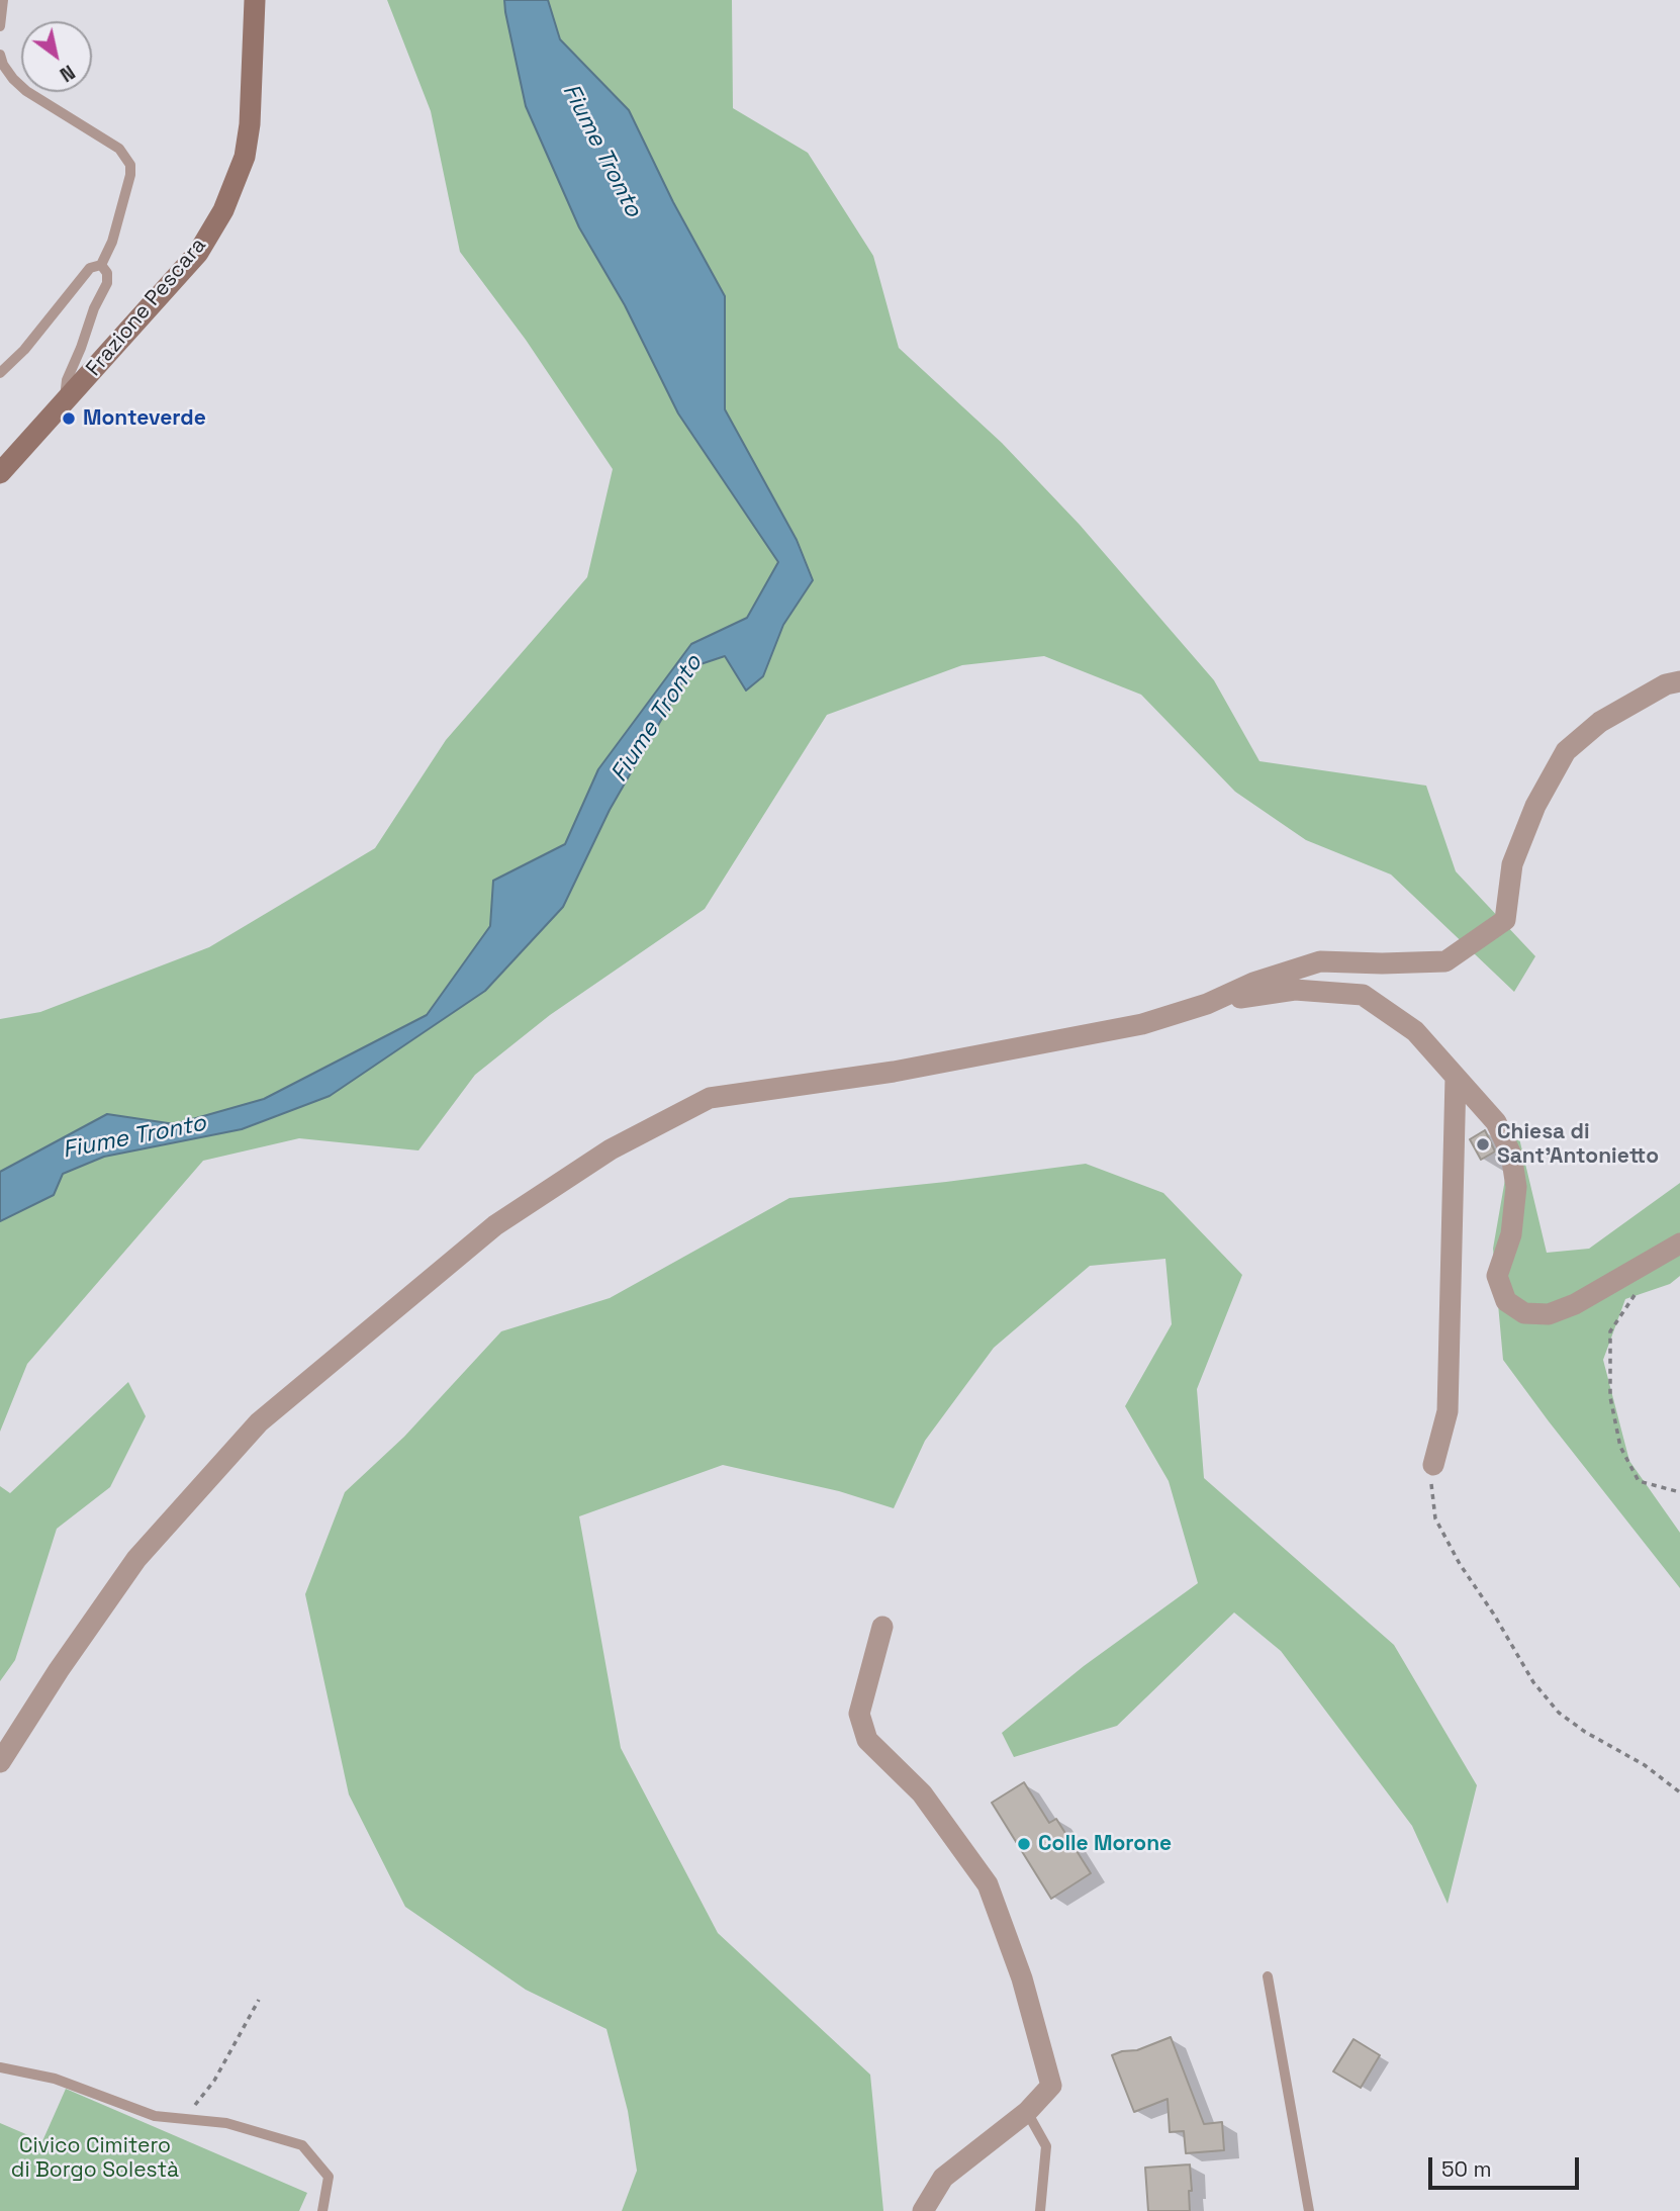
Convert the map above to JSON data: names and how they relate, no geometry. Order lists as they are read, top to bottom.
{
  "streets": {
    "main road": ["Frazione Pescara"]
  },
  "water": ["Fiume Tronto"],
  "parks": ["Civico Cimitero di Borgo Solestà"],
  "places": ["Monteverde", "Chiesa di Sant'Antonietto", "Colle Morone"],
  "scale_bar": "50 m",
  "north": "bottom right"
}
